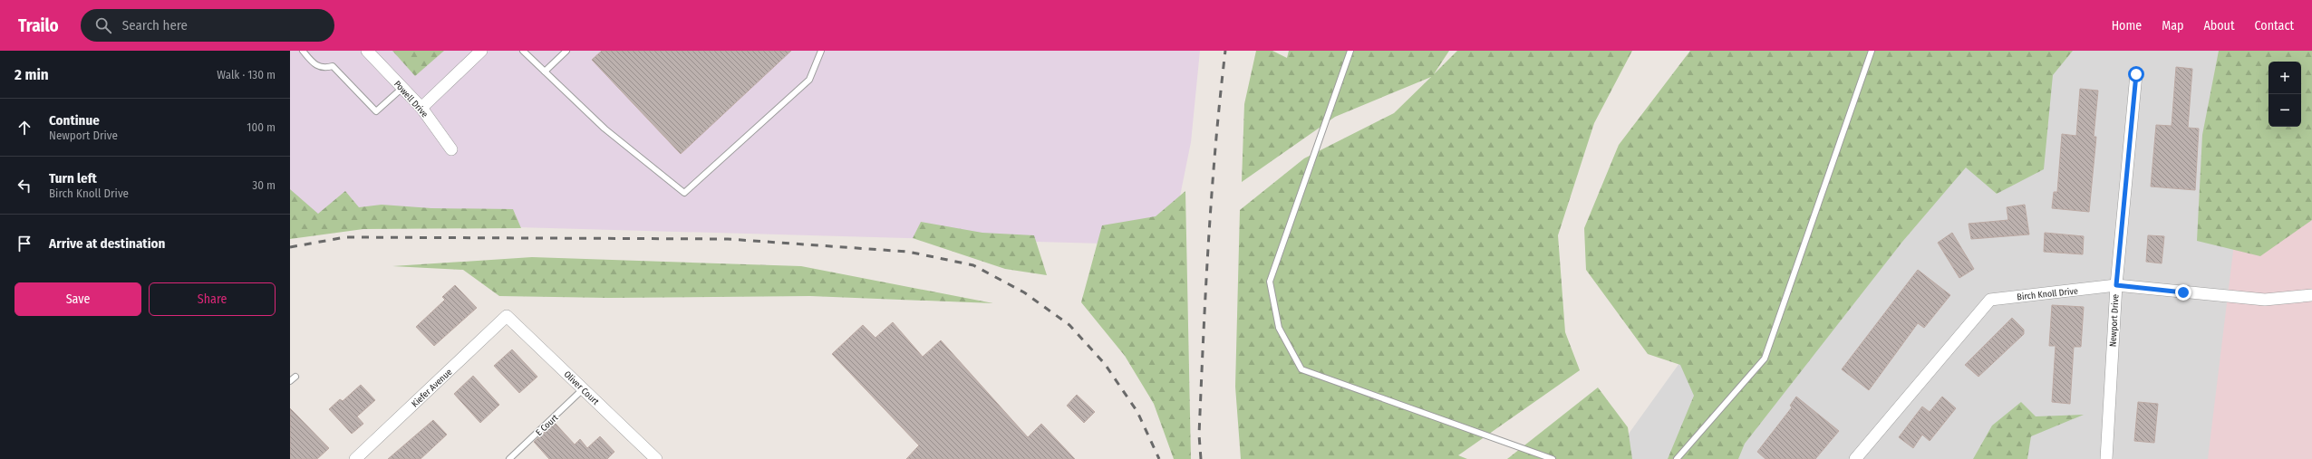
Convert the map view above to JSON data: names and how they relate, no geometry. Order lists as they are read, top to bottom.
{
  "streets": {
    "street": [
      "Powell Drive",
      "Birch Knoll Drive",
      "Newport Drive",
      "Kiefer Avenue",
      "Oliver Court"
    ],
    "lane": ["E Court"]
  },
  "crossings": [
    ["Birch Knoll Drive", "Newport Drive"],
    ["Kiefer Avenue", "Oliver Court"],
    ["Oliver Court", "E Court"]
  ],
  "page": {
    "header": "Trailo",
    "search": "Search here",
    "nav": [
      "Home",
      "Map",
      "About",
      "Contact"
    ],
    "heading": ["2 min", "Walk · 130 m"],
    "map_buttons": ["+", "−"],
    "list": [
      ["Continue", "Newport Drive", "100 m"],
      ["Turn left", "Birch Knoll Drive", "30 m"],
      "Arrive at destination"
    ],
    "buttons": ["Save", "Share"]
  }
}
